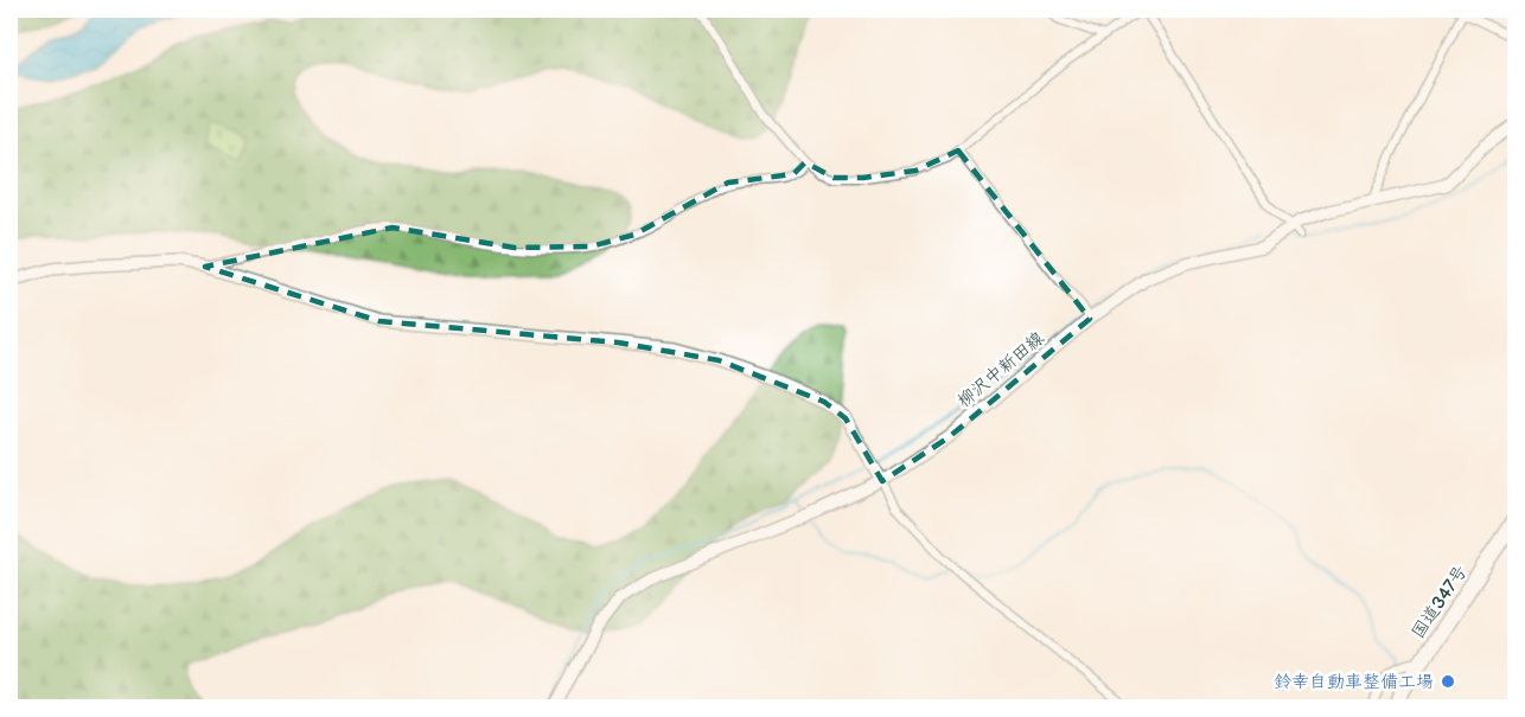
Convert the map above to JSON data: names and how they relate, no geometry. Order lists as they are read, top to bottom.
{
  "streets": {
    "highway": ["国道347号"],
    "main road": ["柳沢中新田線"]
  },
  "places": ["鈴幸自動車整備工場"]
}
